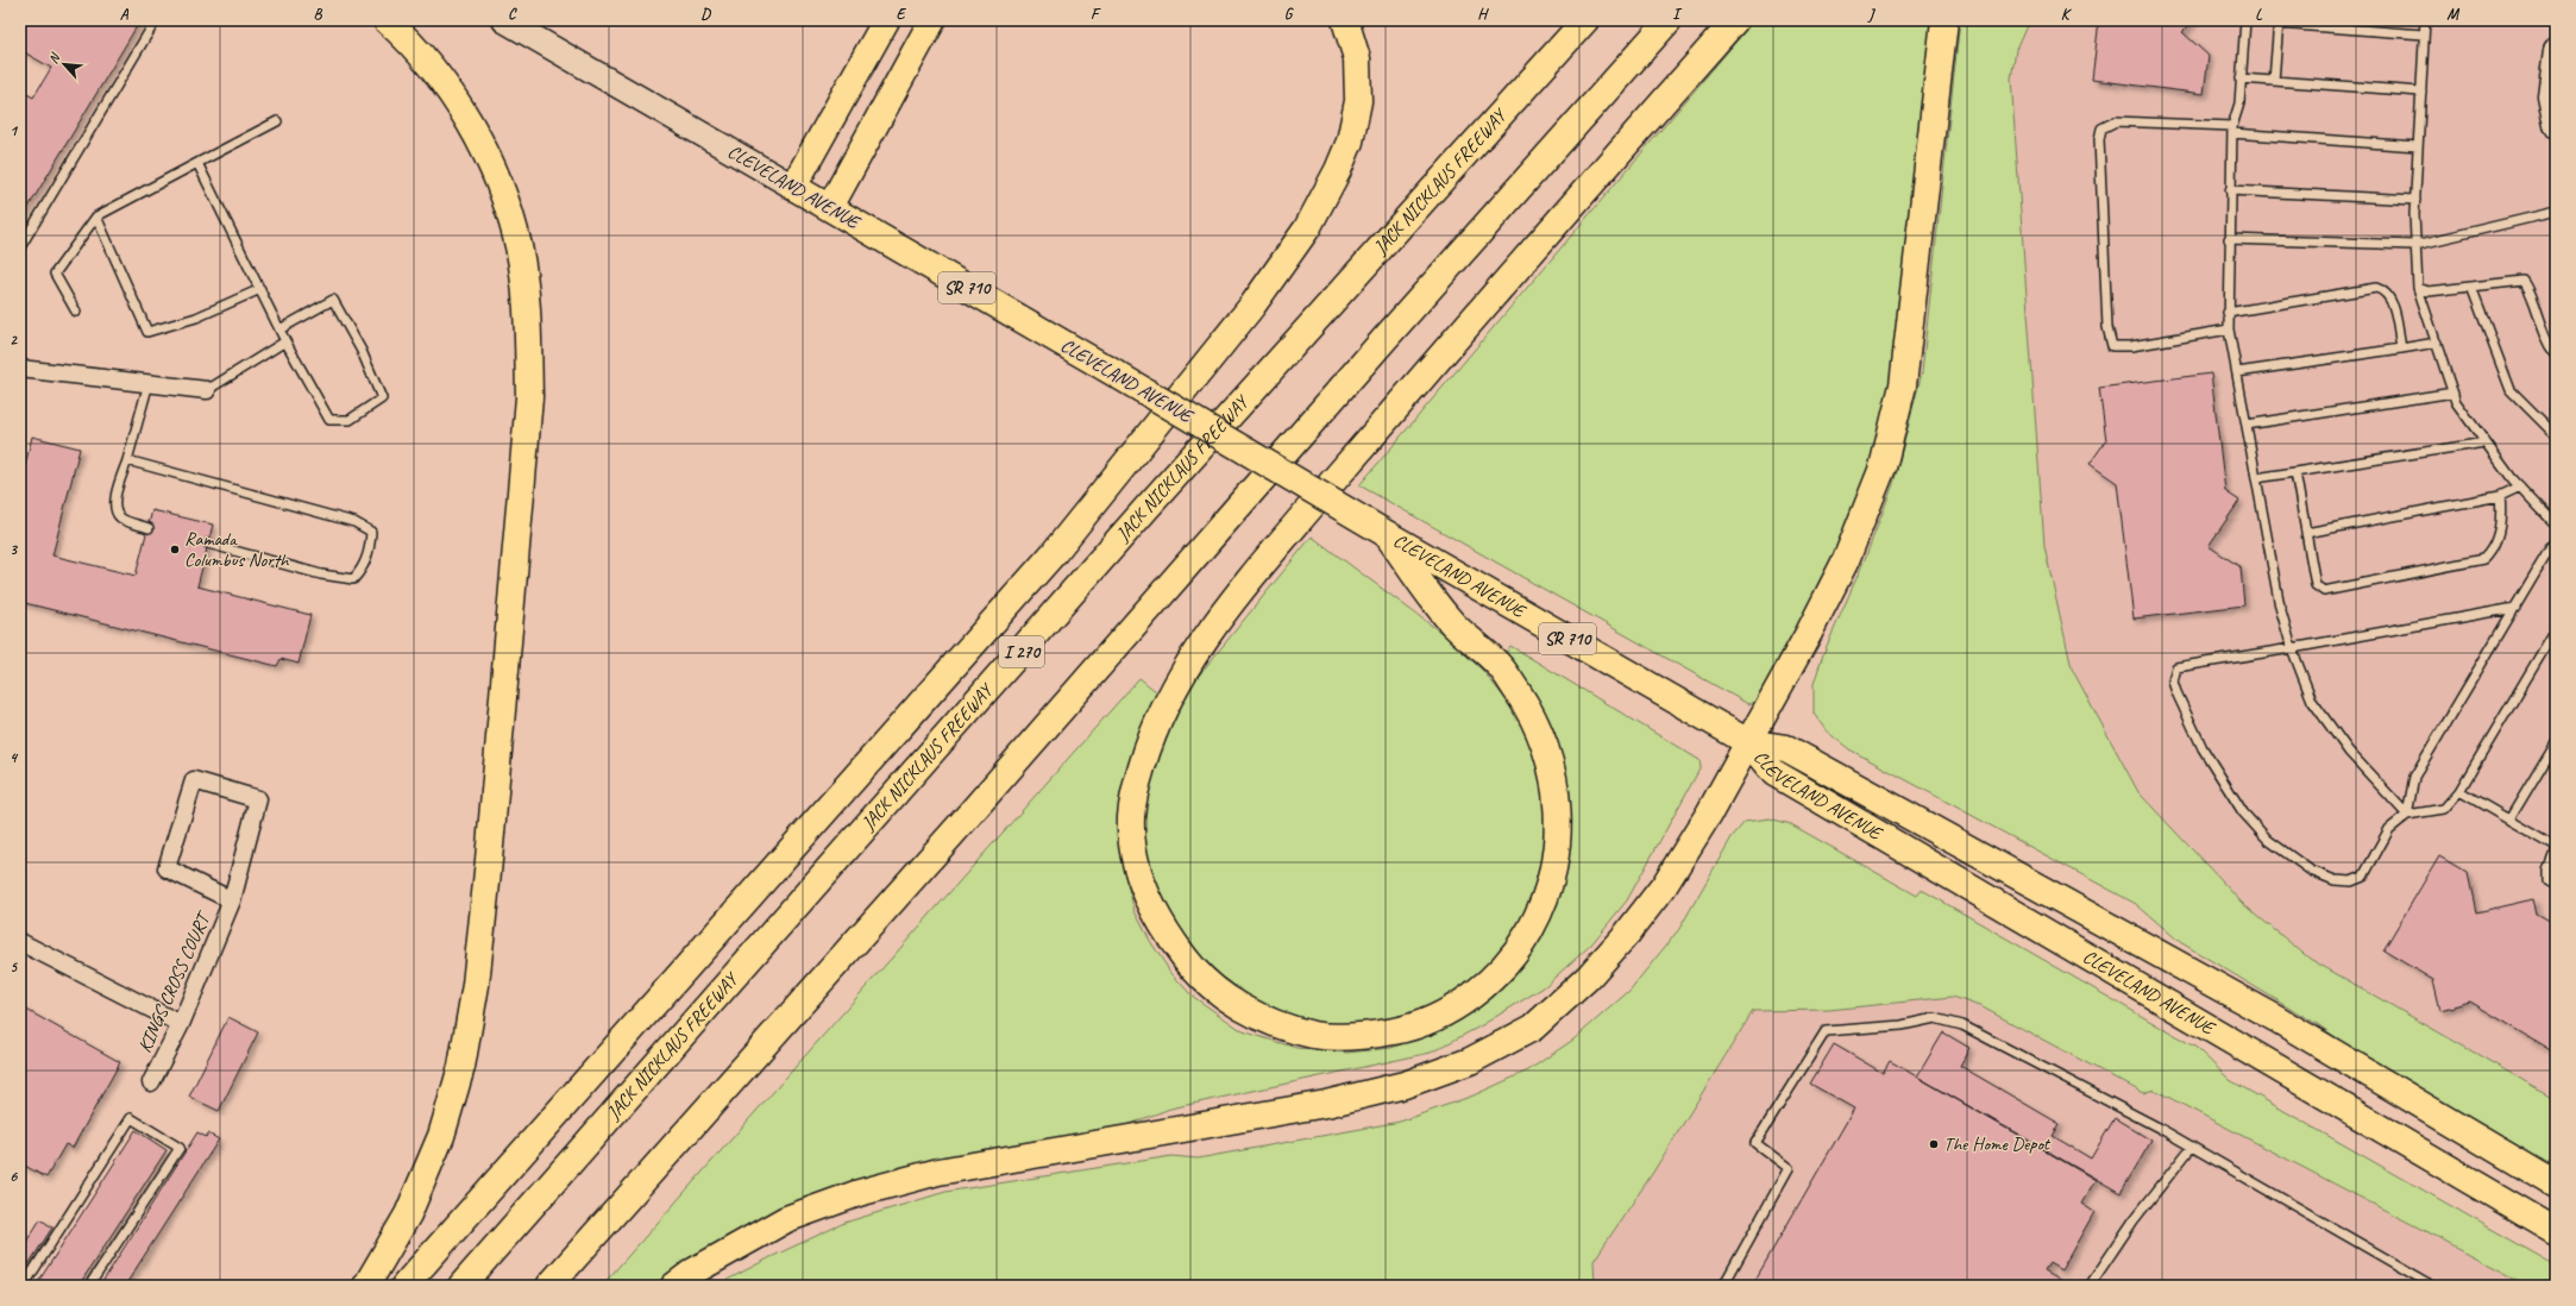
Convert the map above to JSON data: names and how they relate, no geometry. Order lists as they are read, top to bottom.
{
  "streets": {
    "main road": [
      "JACK NICKLAUS FREEWAY",
      "CLEVELAND AVENUE",
      "SR 710",
      "I 270"
    ],
    "street": ["KINGS CROSS COURT"]
  },
  "places": ["Ramada Columbus North", "The Home Depot"],
  "north": "top left",
  "grid": {
    "columns": [
      "A",
      "B",
      "C",
      "D",
      "E",
      "F",
      "G",
      "H",
      "I",
      "J",
      "K",
      "L",
      "M"
    ],
    "rows": [
      "1",
      "2",
      "3",
      "4",
      "5",
      "6"
    ]
  }
}
